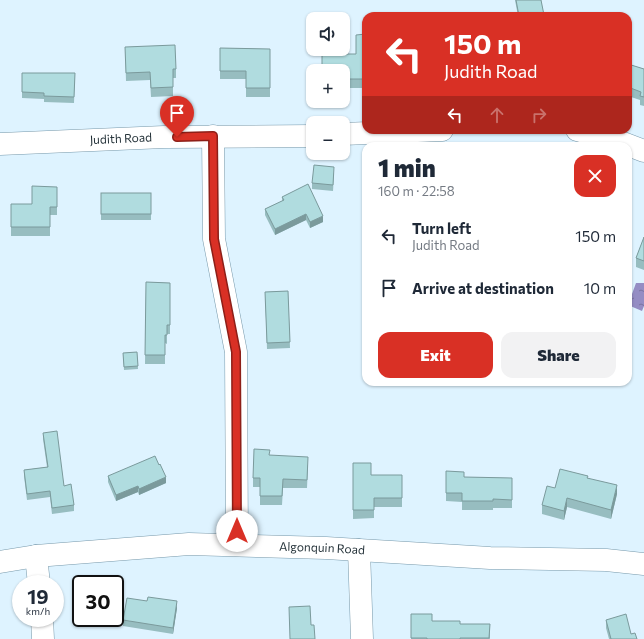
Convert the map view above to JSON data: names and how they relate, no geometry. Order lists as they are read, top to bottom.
{
  "streets": {
    "street": ["Judith Road", "Algonquin Road"]
  },
  "page": {
    "map_buttons": ["+", "−"],
    "turn": ["150 m", "Judith Road"],
    "heading": ["1 min", "160 m · 22:58"],
    "list": [
      {
        "name": "Turn left",
        "note": "Judith Road",
        "value": "150 m"
      },
      {
        "name": "Arrive at destination",
        "value": "10 m"
      }
    ],
    "buttons": ["Exit", "Share"],
    "speed": "19 km/h",
    "limit": "30"
  }
}
